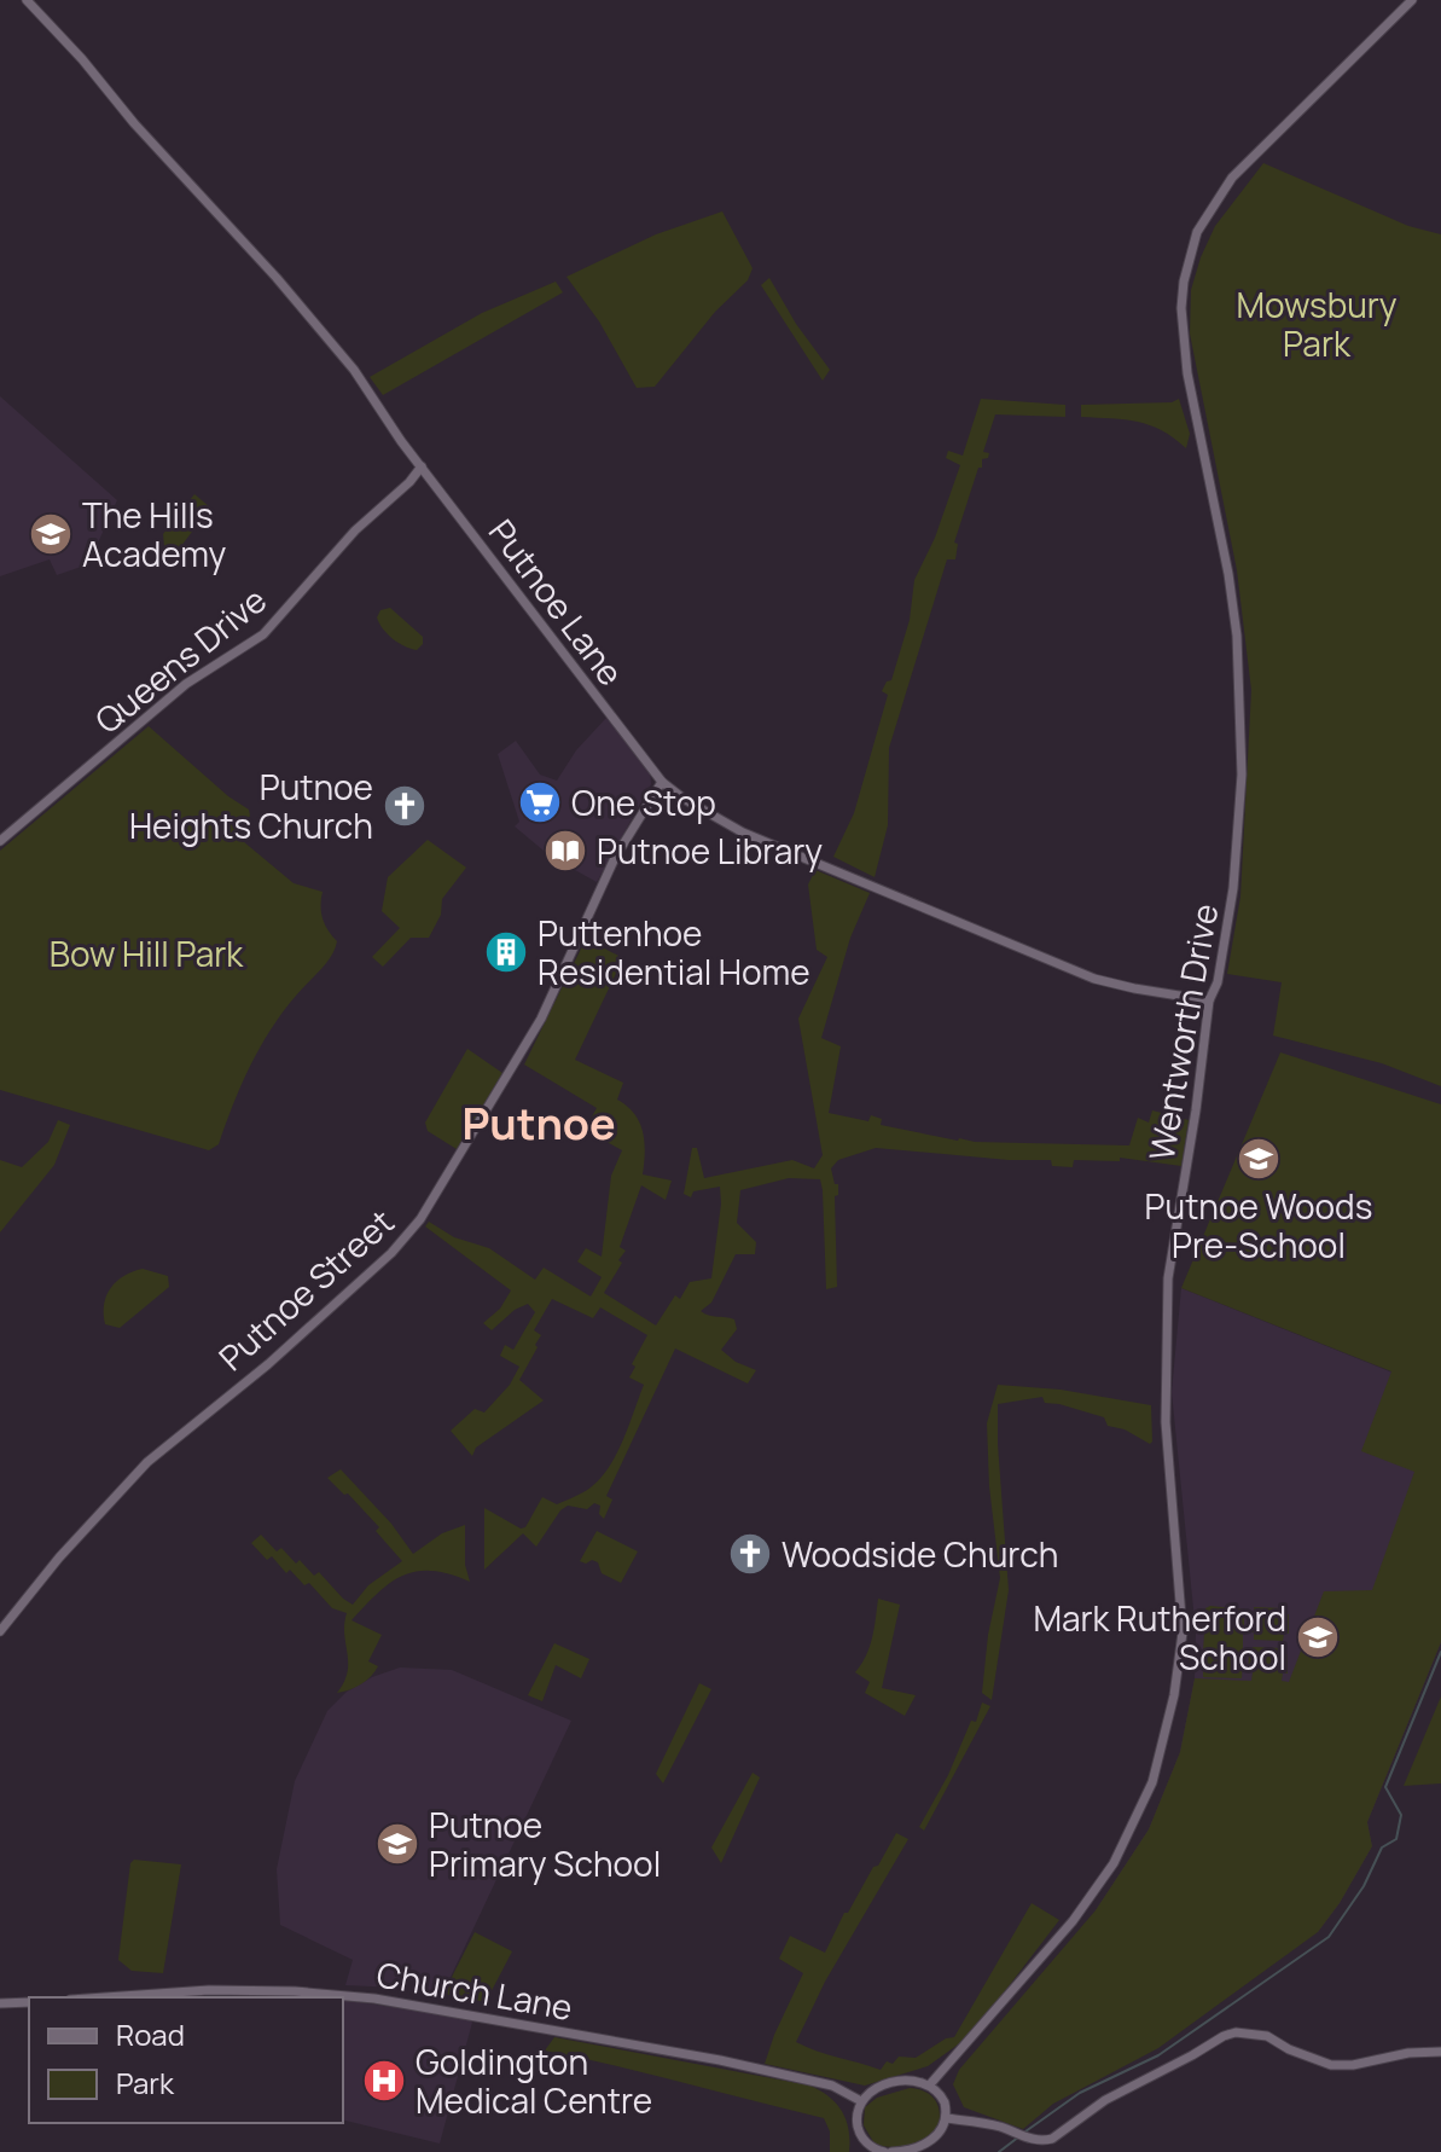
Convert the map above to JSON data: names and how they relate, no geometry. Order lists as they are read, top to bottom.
{
  "streets": {
    "street": [
      "Putnoe Lane",
      "Queens Drive",
      "Wentworth Drive",
      "Putnoe Street",
      "Church Lane"
    ]
  },
  "crossings": [
    ["Putnoe Lane", "Queens Drive"],
    ["Putnoe Lane", "Wentworth Drive"],
    ["Putnoe Lane", "Putnoe Street"],
    ["Wentworth Drive", "Church Lane"]
  ],
  "districts": ["Putnoe"],
  "parks": ["Mowsbury Park", "Bow Hill Park"],
  "places": {
    "school or university": [
      "The Hills Academy",
      "Putnoe Woods Pre-School",
      "Mark Rutherford School",
      "Putnoe Primary School"
    ],
    "supermarket": ["One Stop"],
    "church": ["Putnoe Heights Church", "Woodside Church"],
    "library": ["Putnoe Library"],
    "building": ["Puttenhoe Residential Home"],
    "hospital": ["Goldington Medical Centre"]
  },
  "legend": ["Road", "Park"]
}
